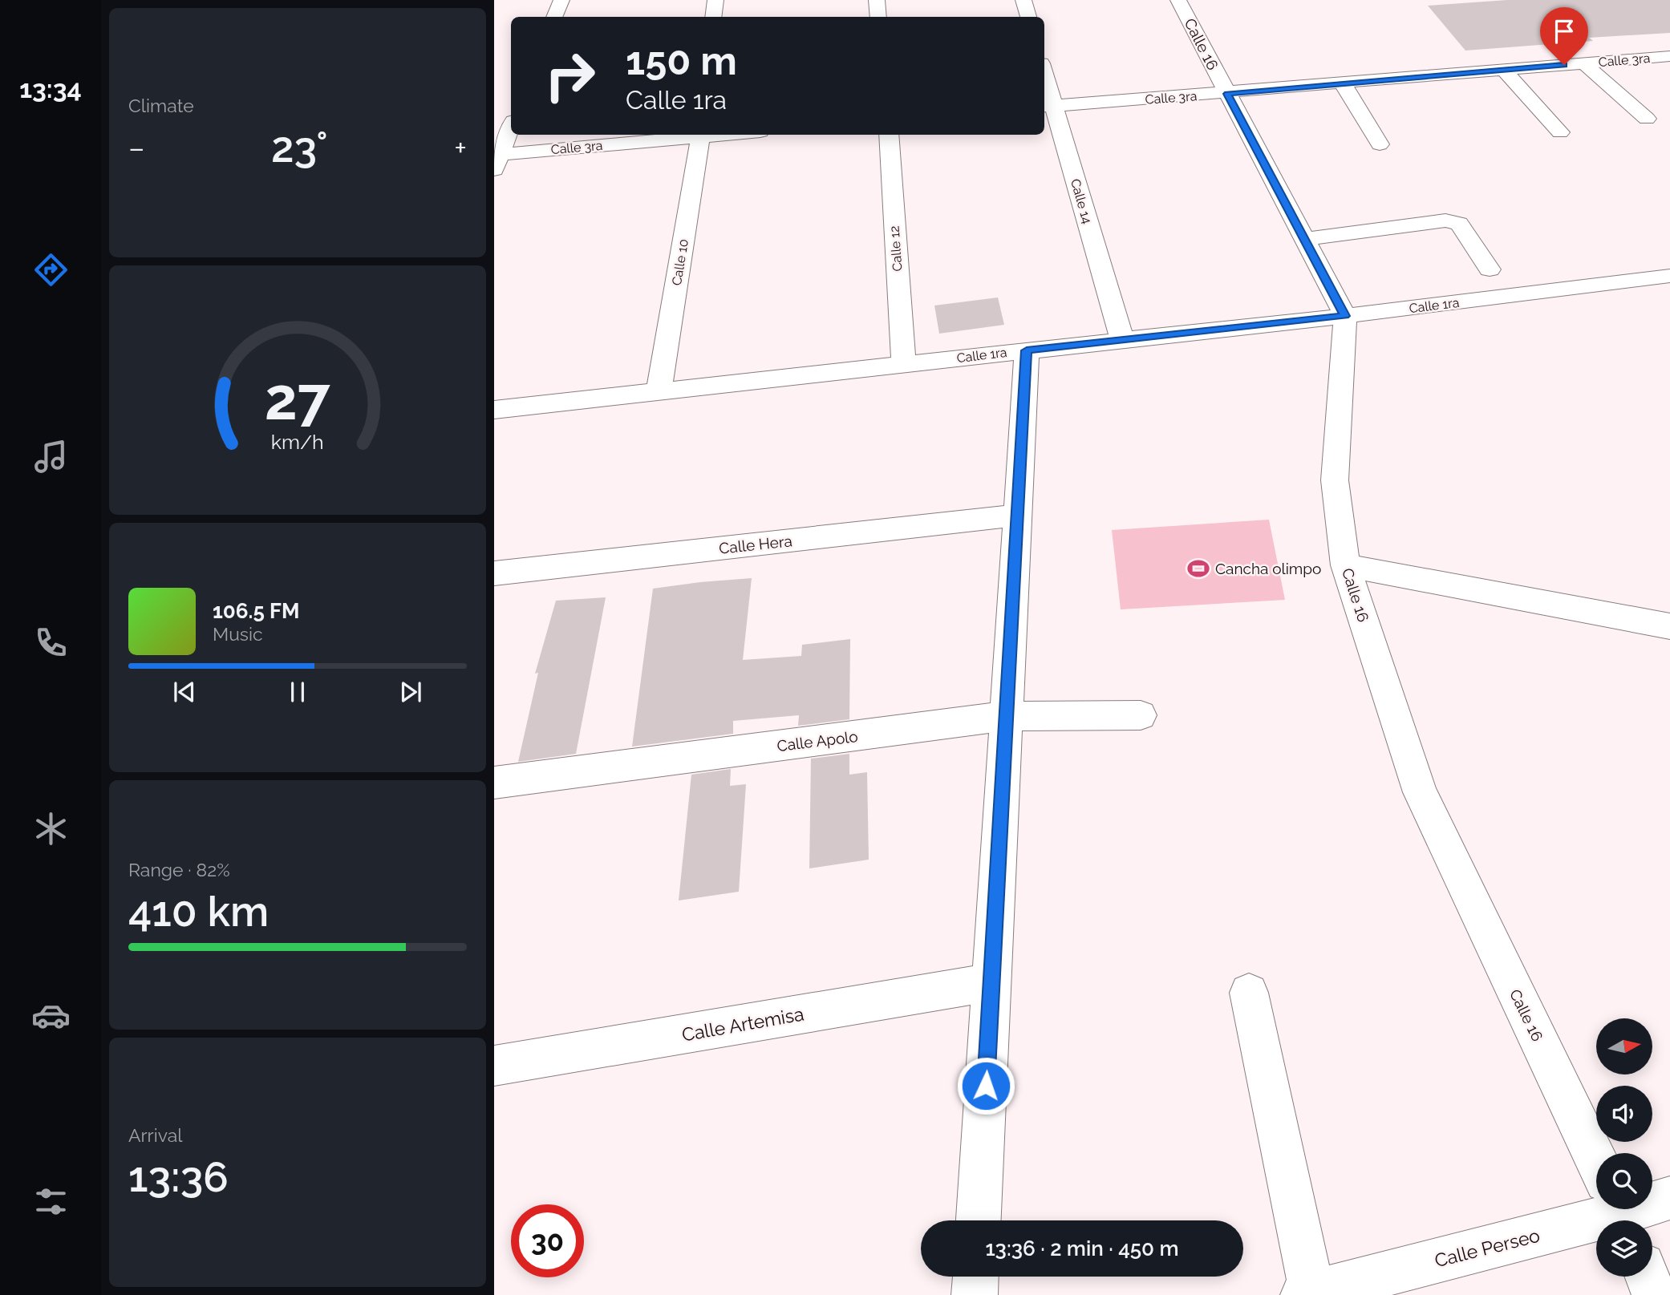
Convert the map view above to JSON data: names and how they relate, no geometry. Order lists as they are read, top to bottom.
{
  "streets": {
    "street": [
      "Calle 16",
      "Calle 3ra",
      "Calle 14",
      "Calle 12",
      "Calle 10",
      "Calle 1ra",
      "Calle Hera",
      "Calle Apolo",
      "Calle Artemisa",
      "Calle Perseo"
    ]
  },
  "crossings": [
    ["Calle 16", "Calle 3ra"],
    ["Calle 16", "Calle 1ra"],
    ["Calle 3ra", "Calle 14"],
    ["Calle 3ra", "Calle 10"],
    ["Calle 14", "Calle 1ra"],
    ["Calle 12", "Calle 1ra"],
    ["Calle 10", "Calle 1ra"]
  ],
  "places": {
    "sports": ["Cancha olimpo"]
  },
  "north": "right",
  "page": {
    "tabs": "13:34",
    "tile": [
      "Climate",
      ["Range · 82%", "410 km"],
      ["Arrival", "13:36"]
    ],
    "turn": ["150 m", "Calle 1ra"],
    "heat": ["−", "23°", "+"],
    "song": ["106.5 FM", "Music"],
    "limit": "30",
    "trip": "13:36 · 2 min · 450 m",
    "gauge": ["27", "km/h"]
  }
}
